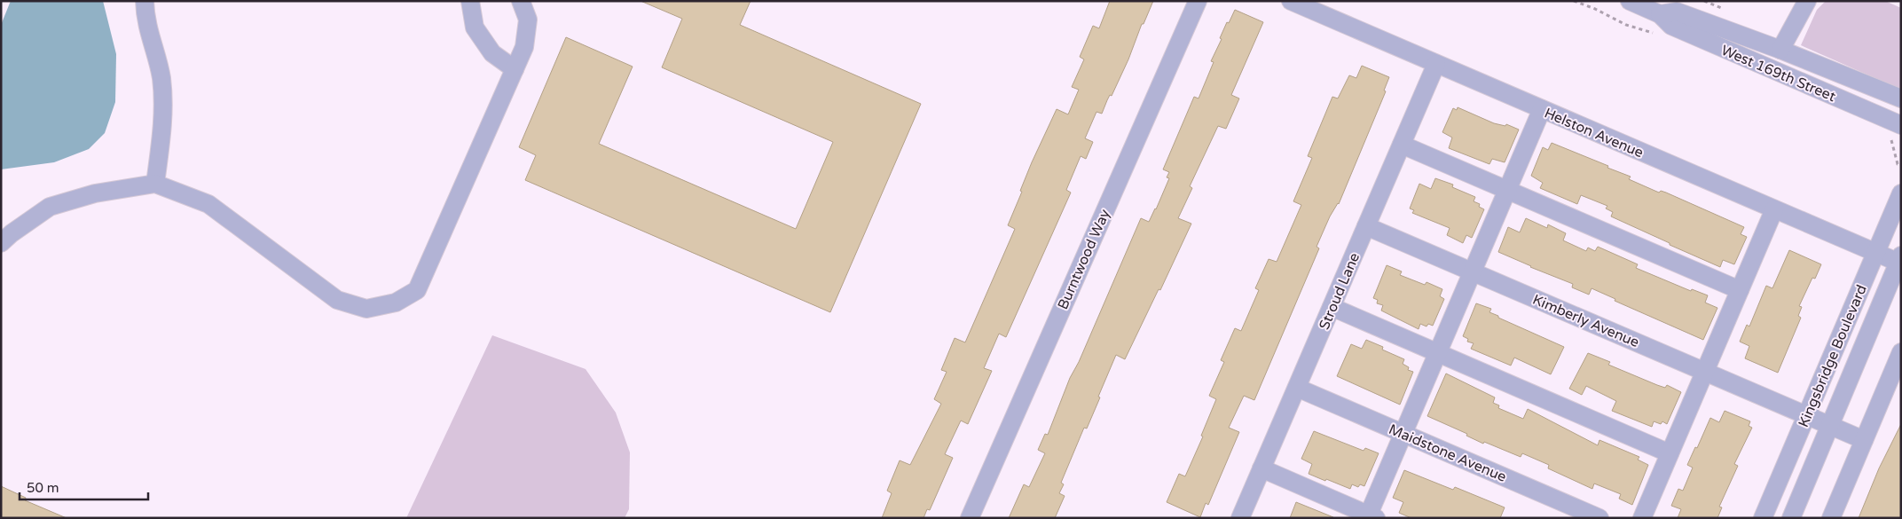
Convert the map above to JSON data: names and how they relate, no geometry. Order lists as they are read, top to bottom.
{
  "streets": {
    "street": [
      "West 169th Street",
      "Helston Avenue",
      "Burntwood Way",
      "Stroud Lane",
      "Kimberly Avenue",
      "Kingsbridge Boulevard",
      "Maidstone Avenue"
    ]
  },
  "crossings": [
    ["Helston Avenue", "Stroud Lane"],
    ["Helston Avenue", "Kingsbridge Boulevard"],
    ["Stroud Lane", "Kimberly Avenue"],
    ["Stroud Lane", "Maidstone Avenue"],
    ["Kimberly Avenue", "Kingsbridge Boulevard"]
  ],
  "scale_bar": "50 m"
}
